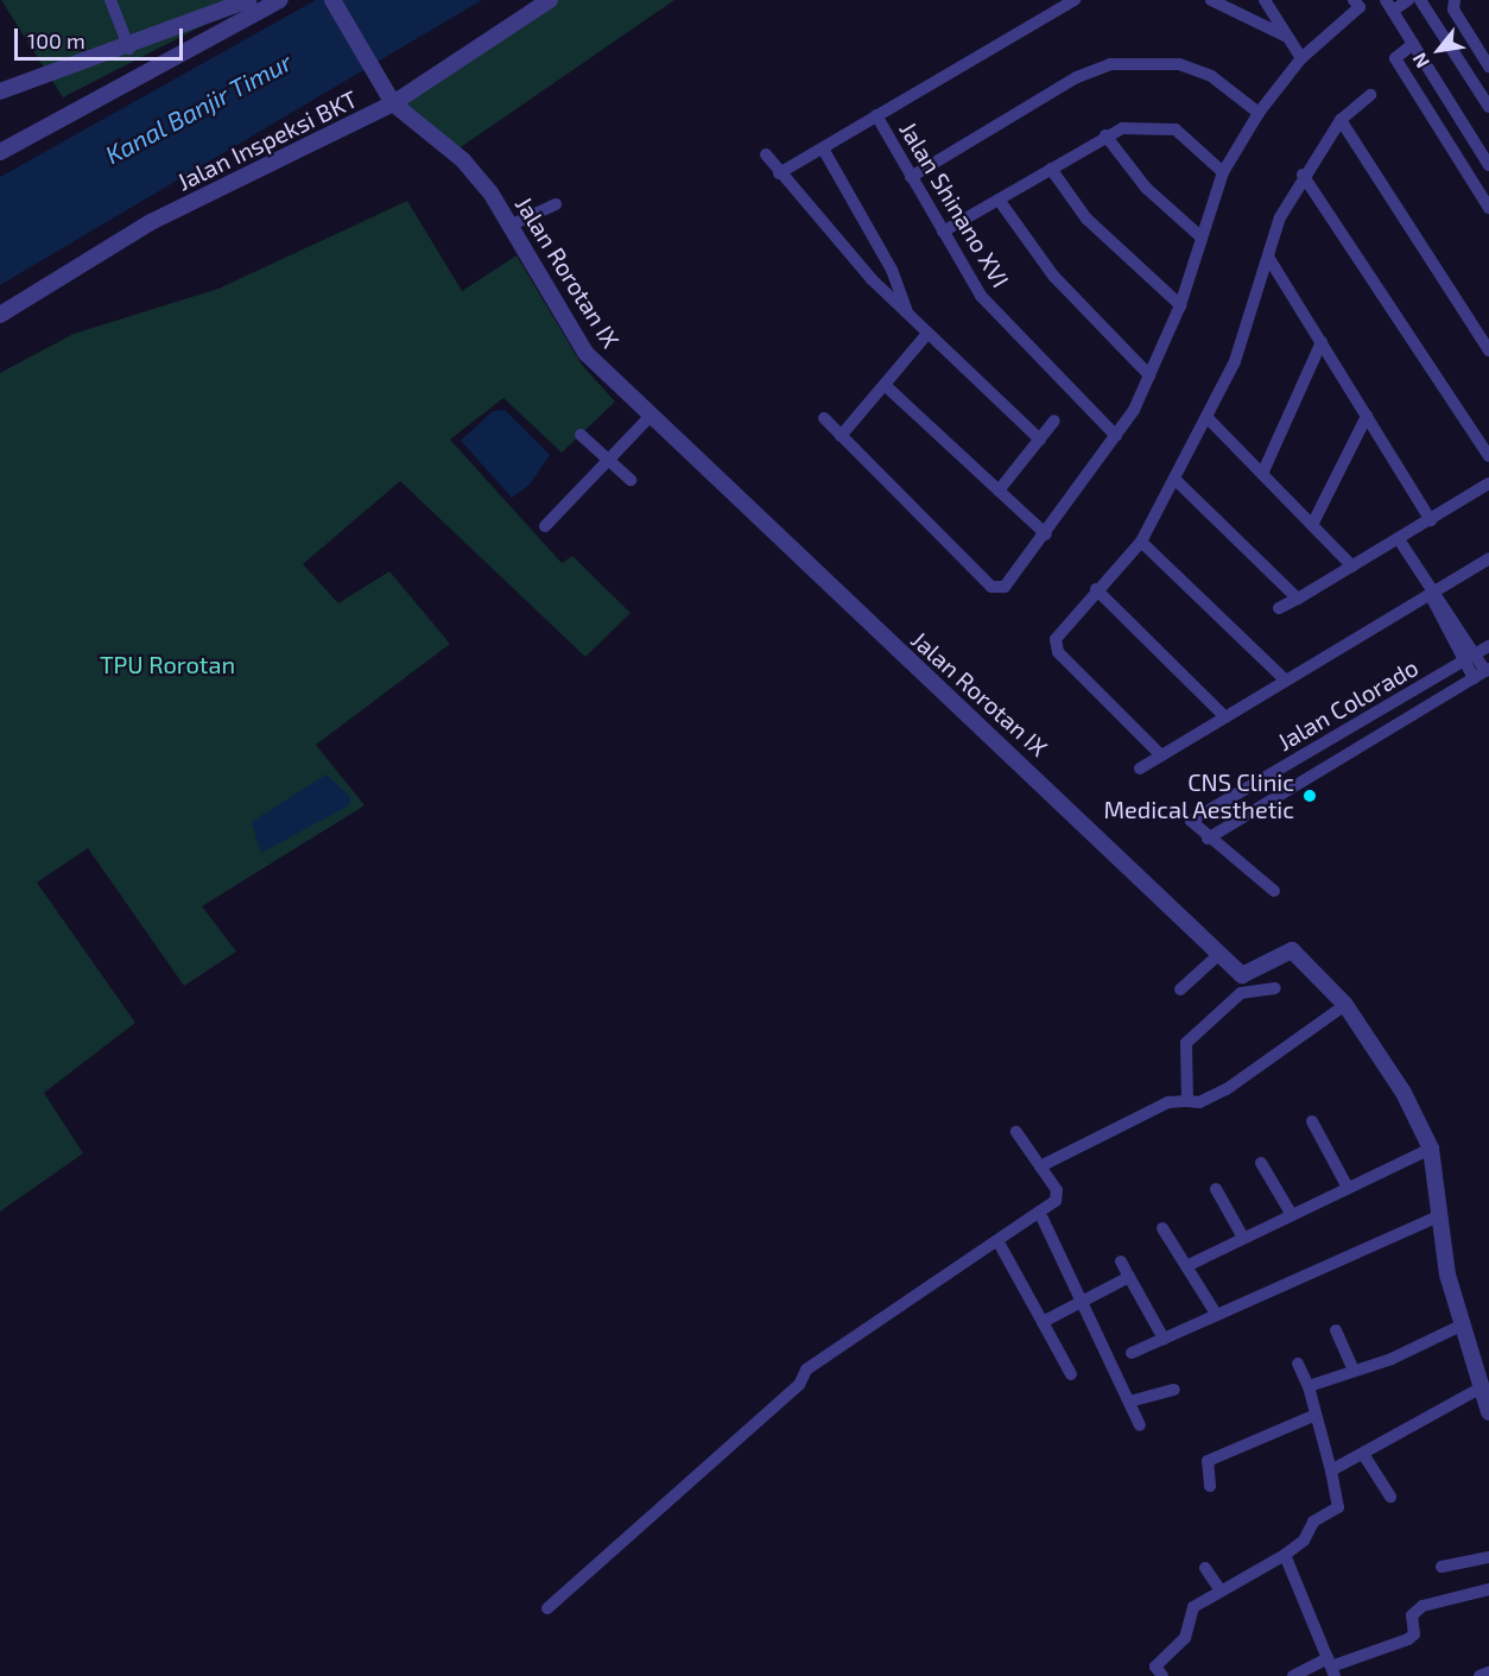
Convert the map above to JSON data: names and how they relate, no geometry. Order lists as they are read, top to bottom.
{
  "streets": {
    "street": [
      "Jalan Inspeksi BKT",
      "Jalan Shinano XVI",
      "Jalan Rorotan IX",
      "Jalan Colorado"
    ]
  },
  "crossings": [
    ["Jalan Inspeksi BKT", "Jalan Rorotan IX"]
  ],
  "water": ["Kanal Banjir Timur"],
  "parks": ["TPU Rorotan"],
  "places": ["CNS Clinic Medical Aesthetic"],
  "scale_bar": "100 m",
  "north": "bottom left"
}
